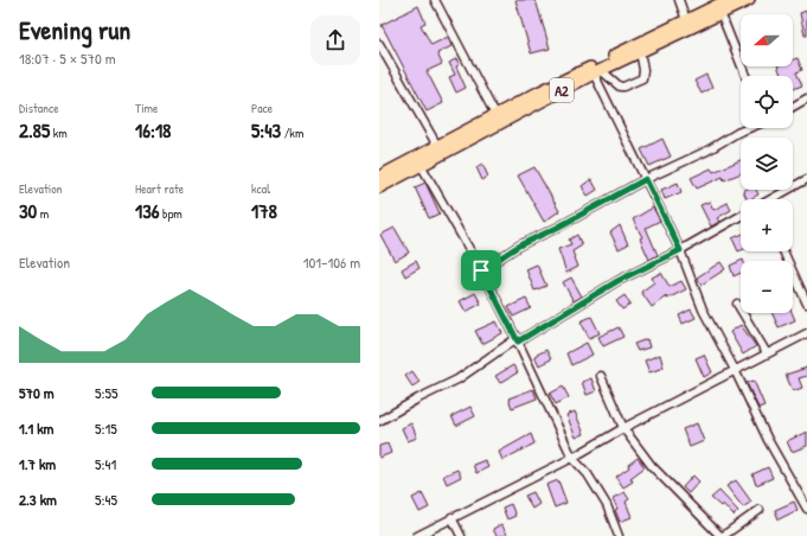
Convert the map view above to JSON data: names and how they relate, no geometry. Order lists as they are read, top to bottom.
{
  "streets": {
    "highway": ["A2"]
  },
  "north": "left",
  "page": {
    "heading": ["Evening run", "18:07 · 5 × 570 m"],
    "map_buttons": ["+", "−"],
    "stats": [
      ["Distance", "2.85 km"],
      ["Time", "16:18"],
      ["Pace", "5:43 /km"],
      ["Elevation", "30 m"],
      ["Heart rate", "136 bpm"],
      ["kcal", "178"]
    ],
    "chart": ["Elevation", "101–106 m"],
    "list": [
      {
        "name": "570 m",
        "note": "5:55"
      },
      {
        "name": "1.1 km",
        "note": "5:15"
      },
      {
        "name": "1.7 km",
        "note": "5:41"
      },
      {
        "name": "2.3 km",
        "note": "5:45"
      }
    ]
  }
}
